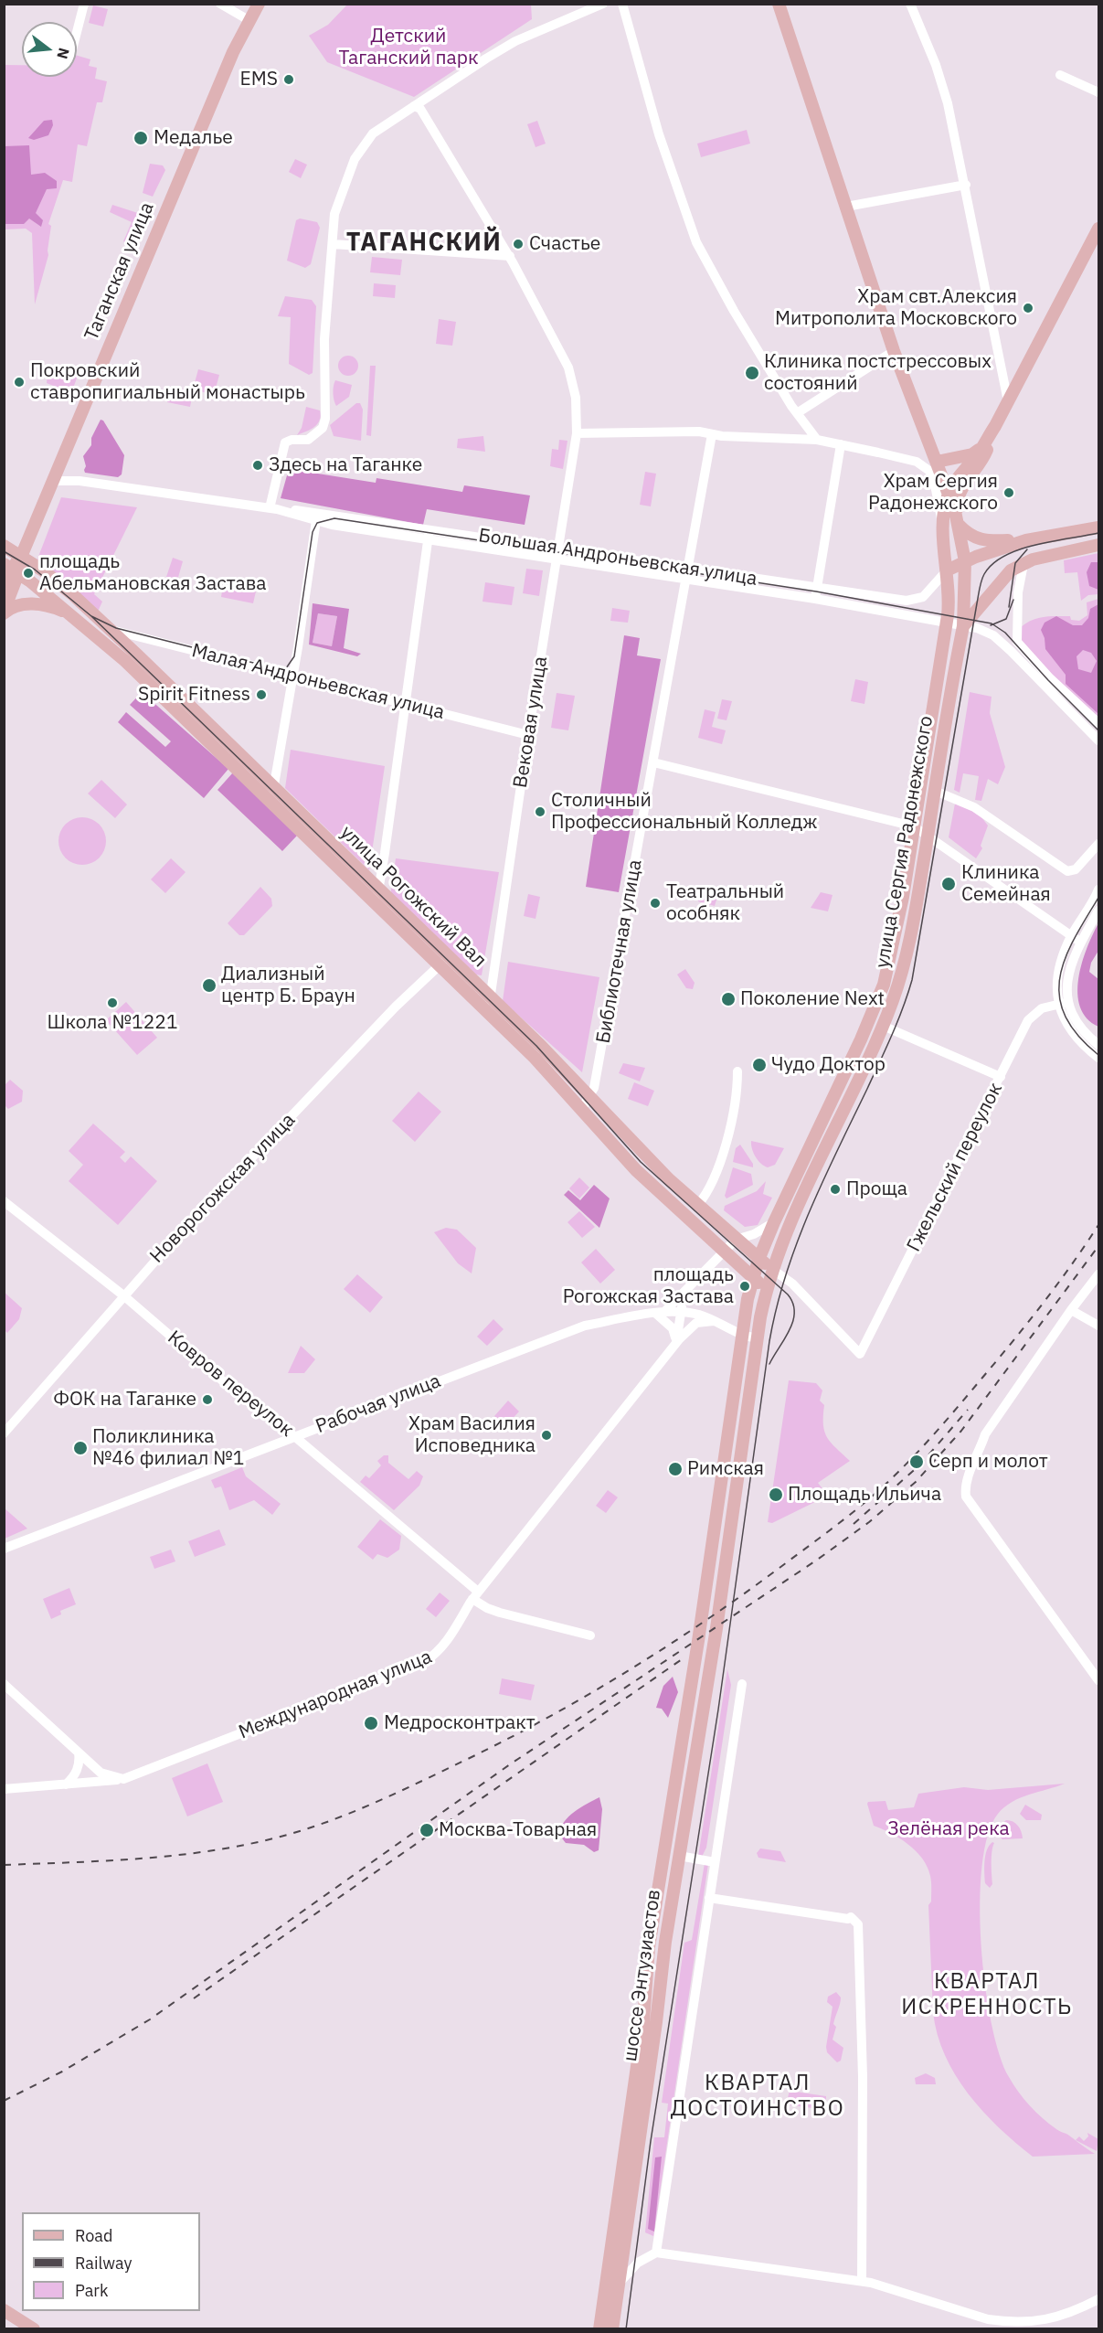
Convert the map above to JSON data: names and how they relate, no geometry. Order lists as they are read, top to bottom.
{
  "streets": {
    "main road": [
      "Таганская улица",
      "улица Сергия Радонежского",
      "улица Рогожский Вал",
      "шоссе Энтузиастов"
    ],
    "street": [
      "Большая Андроньевская улица",
      "Малая Андроньевская улица",
      "Вековая улица",
      "Библиотечная улица",
      "Гжельский переулок",
      "Новорогожская улица",
      "Ковров переулок",
      "Рабочая улица",
      "Международная улица"
    ]
  },
  "crossings": [
    ["Таганская улица", "Большая Андроньевская улица"],
    ["Таганская улица", "улица Рогожский Вал"],
    ["Большая Андроньевская улица", "Вековая улица"],
    ["Большая Андроньевская улица", "улица Сергия Радонежского"],
    ["Большая Андроньевская улица", "Библиотечная улица"],
    ["Малая Андроньевская улица", "Вековая улица"],
    ["Малая Андроньевская улица", "улица Рогожский Вал"],
    ["Вековая улица", "улица Рогожский Вал"],
    ["улица Сергия Радонежского", "улица Рогожский Вал"],
    ["улица Сергия Радонежского", "Гжельский переулок"],
    ["улица Сергия Радонежского", "Рабочая улица"],
    ["улица Сергия Радонежского", "шоссе Энтузиастов"],
    ["улица Рогожский Вал", "Библиотечная улица"],
    ["улица Рогожский Вал", "Гжельский переулок"],
    ["улица Рогожский Вал", "Новорогожская улица"],
    ["Новорогожская улица", "Ковров переулок"],
    ["Ковров переулок", "Рабочая улица"],
    ["Ковров переулок", "Международная улица"],
    ["Рабочая улица", "Международная улица"],
    ["Рабочая улица", "шоссе Энтузиастов"]
  ],
  "districts": ["ТАГАНСКИЙ", "КВАРТАЛ ИСКРЕННОСТЬ", "КВАРТАЛ ДОСТОИНСТВО"],
  "parks": ["Детский Таганский парк", "Зелёная река"],
  "places": [
    "EMS",
    "Медалье",
    "Счастье",
    "Храм свт.Алексия Митрополита Московского",
    "Клиника постстрессовых состояний",
    "Покровский ставропигиальный монастырь",
    "Здесь на Таганке",
    "Храм Сергия Радонежского",
    "площадь Абельмановская Застава",
    "Spirit Fitness",
    "Столичный Профессиональный Колледж",
    "Клиника Семейная",
    "Театральный особняк",
    "Диализный центр Б. Браун",
    "Поколение Next",
    "Школа №1221",
    "Чудо Доктор",
    "Проща",
    "площадь Рогожская Застава",
    "ФОК на Таганке",
    "Храм Василия Исповедника",
    "Поликлиника №46 филиал №1",
    "Серп и молот",
    "Римская",
    "Площадь Ильича",
    "Медросконтракт",
    "Москва-Товарная"
  ],
  "legend": ["Road", "Railway", "Park"],
  "north": "right"
}
